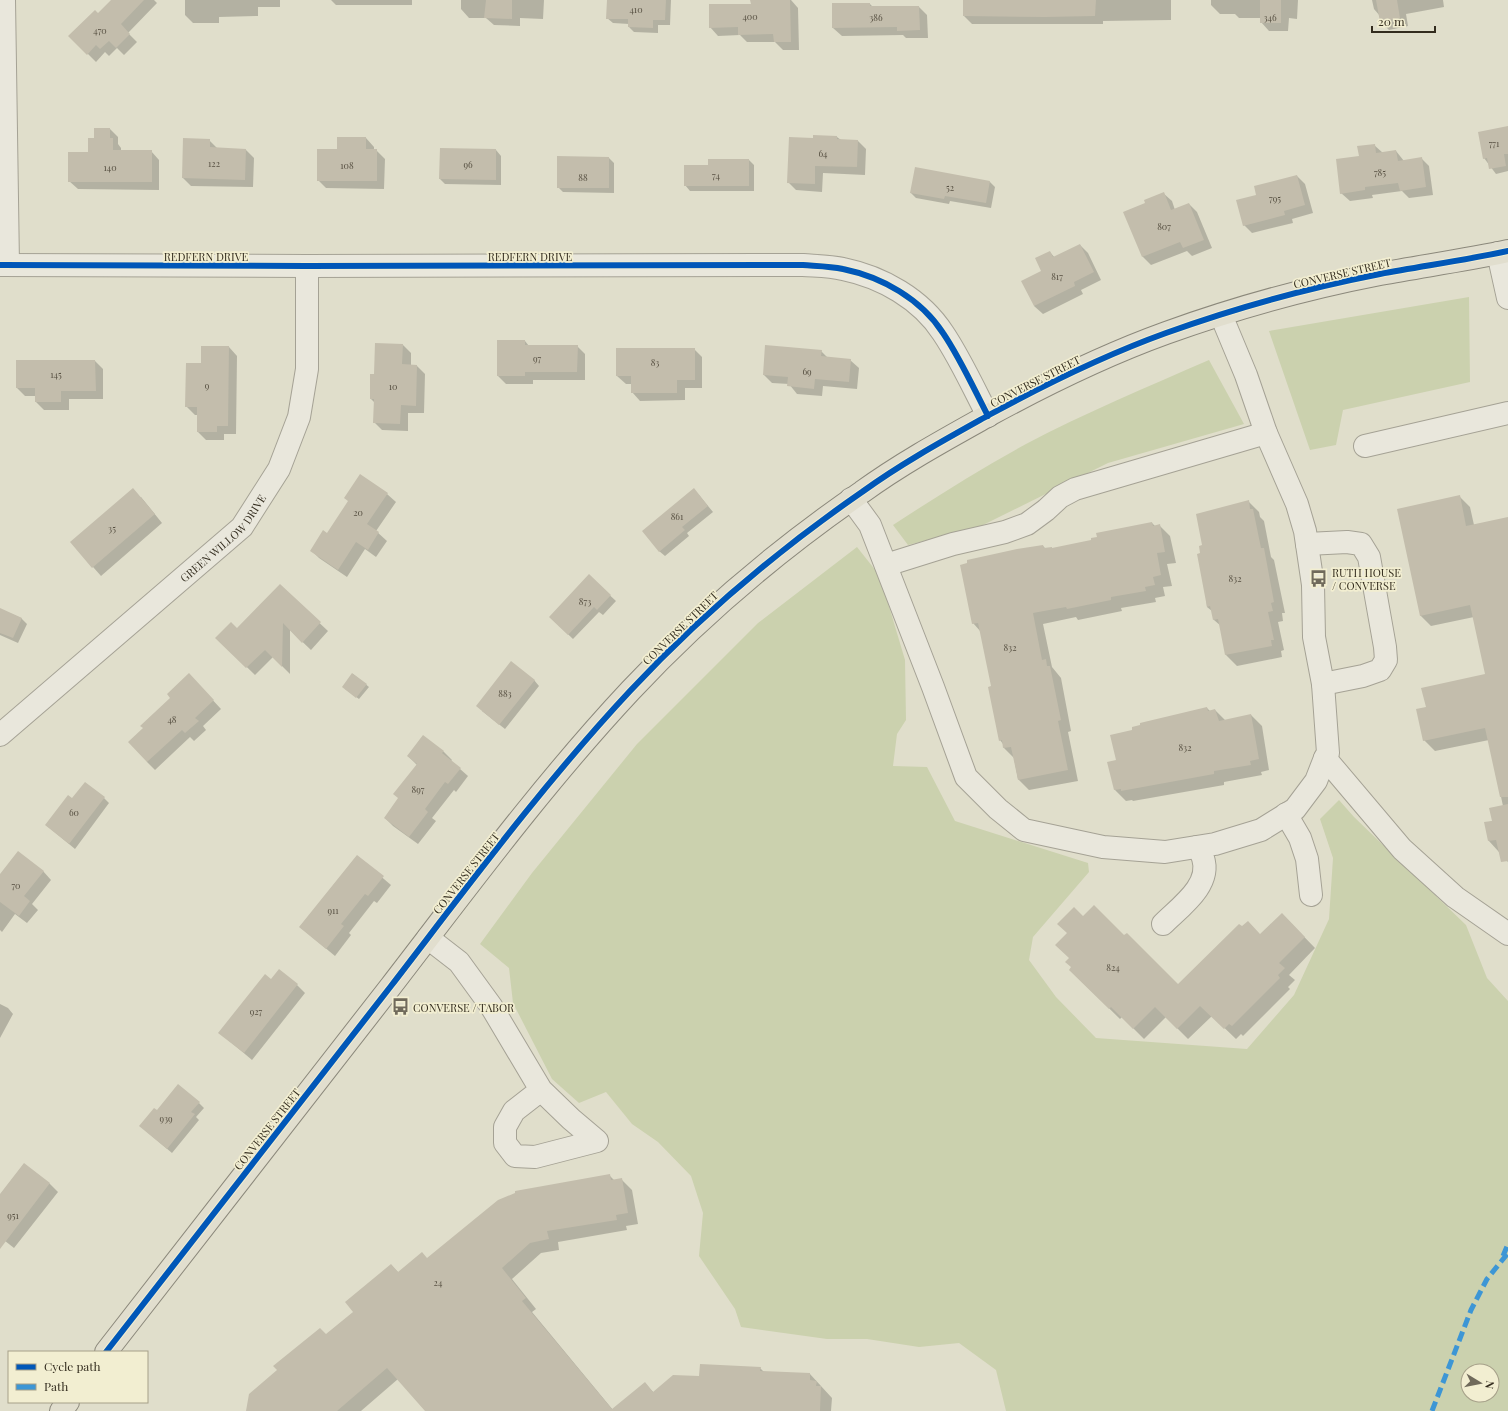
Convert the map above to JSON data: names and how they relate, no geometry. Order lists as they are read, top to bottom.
{
  "streets": {
    "main road": ["CONVERSE STREET"],
    "street": ["REDFERN DRIVE", "GREEN WILLOW DRIVE"]
  },
  "crossings": [
    ["REDFERN DRIVE", "CONVERSE STREET"],
    ["REDFERN DRIVE", "GREEN WILLOW DRIVE"]
  ],
  "places": {
    "bus stop": ["RUTH HOUSE / CONVERSE", "CONVERSE / TABOR"]
  },
  "house_numbers": [
    "410",
    "400",
    "386",
    "346",
    "470",
    "771",
    "64",
    "122",
    "96",
    "108",
    "140",
    "785",
    "74",
    "88",
    "52",
    "795",
    "807",
    "817",
    "97",
    "83",
    "69",
    "145",
    "9",
    "10",
    "20",
    "861",
    "35",
    "832",
    "873",
    "832",
    "883",
    "48",
    "832",
    "897",
    "60",
    "70",
    "911",
    "824",
    "927",
    "939",
    "951",
    "24"
  ],
  "legend": ["Cycle path", "Path"],
  "scale_bar": "20 m",
  "north": "right"
}
